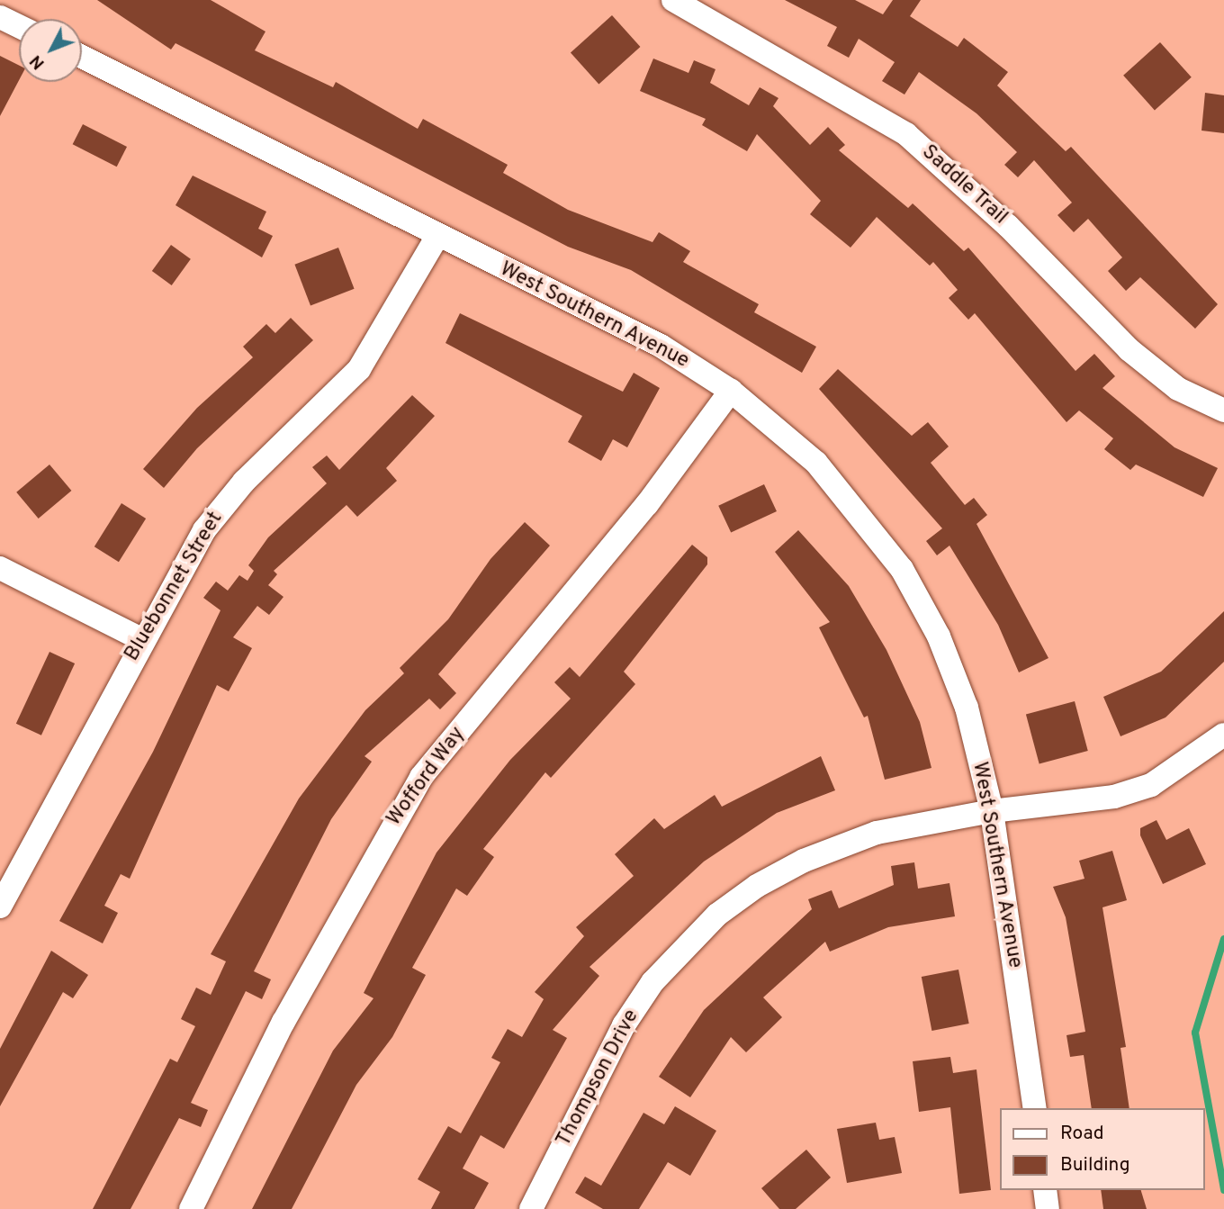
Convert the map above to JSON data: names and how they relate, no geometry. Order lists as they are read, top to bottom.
{
  "streets": {
    "street": [
      "Saddle Trail",
      "West Southern Avenue",
      "Bluebonnet Street",
      "Wofford Way",
      "Thompson Drive"
    ]
  },
  "crossings": [
    ["West Southern Avenue", "Bluebonnet Street"],
    ["West Southern Avenue", "Wofford Way"],
    ["West Southern Avenue", "Thompson Drive"]
  ],
  "legend": ["Road", "Building"],
  "north": "bottom left"
}
